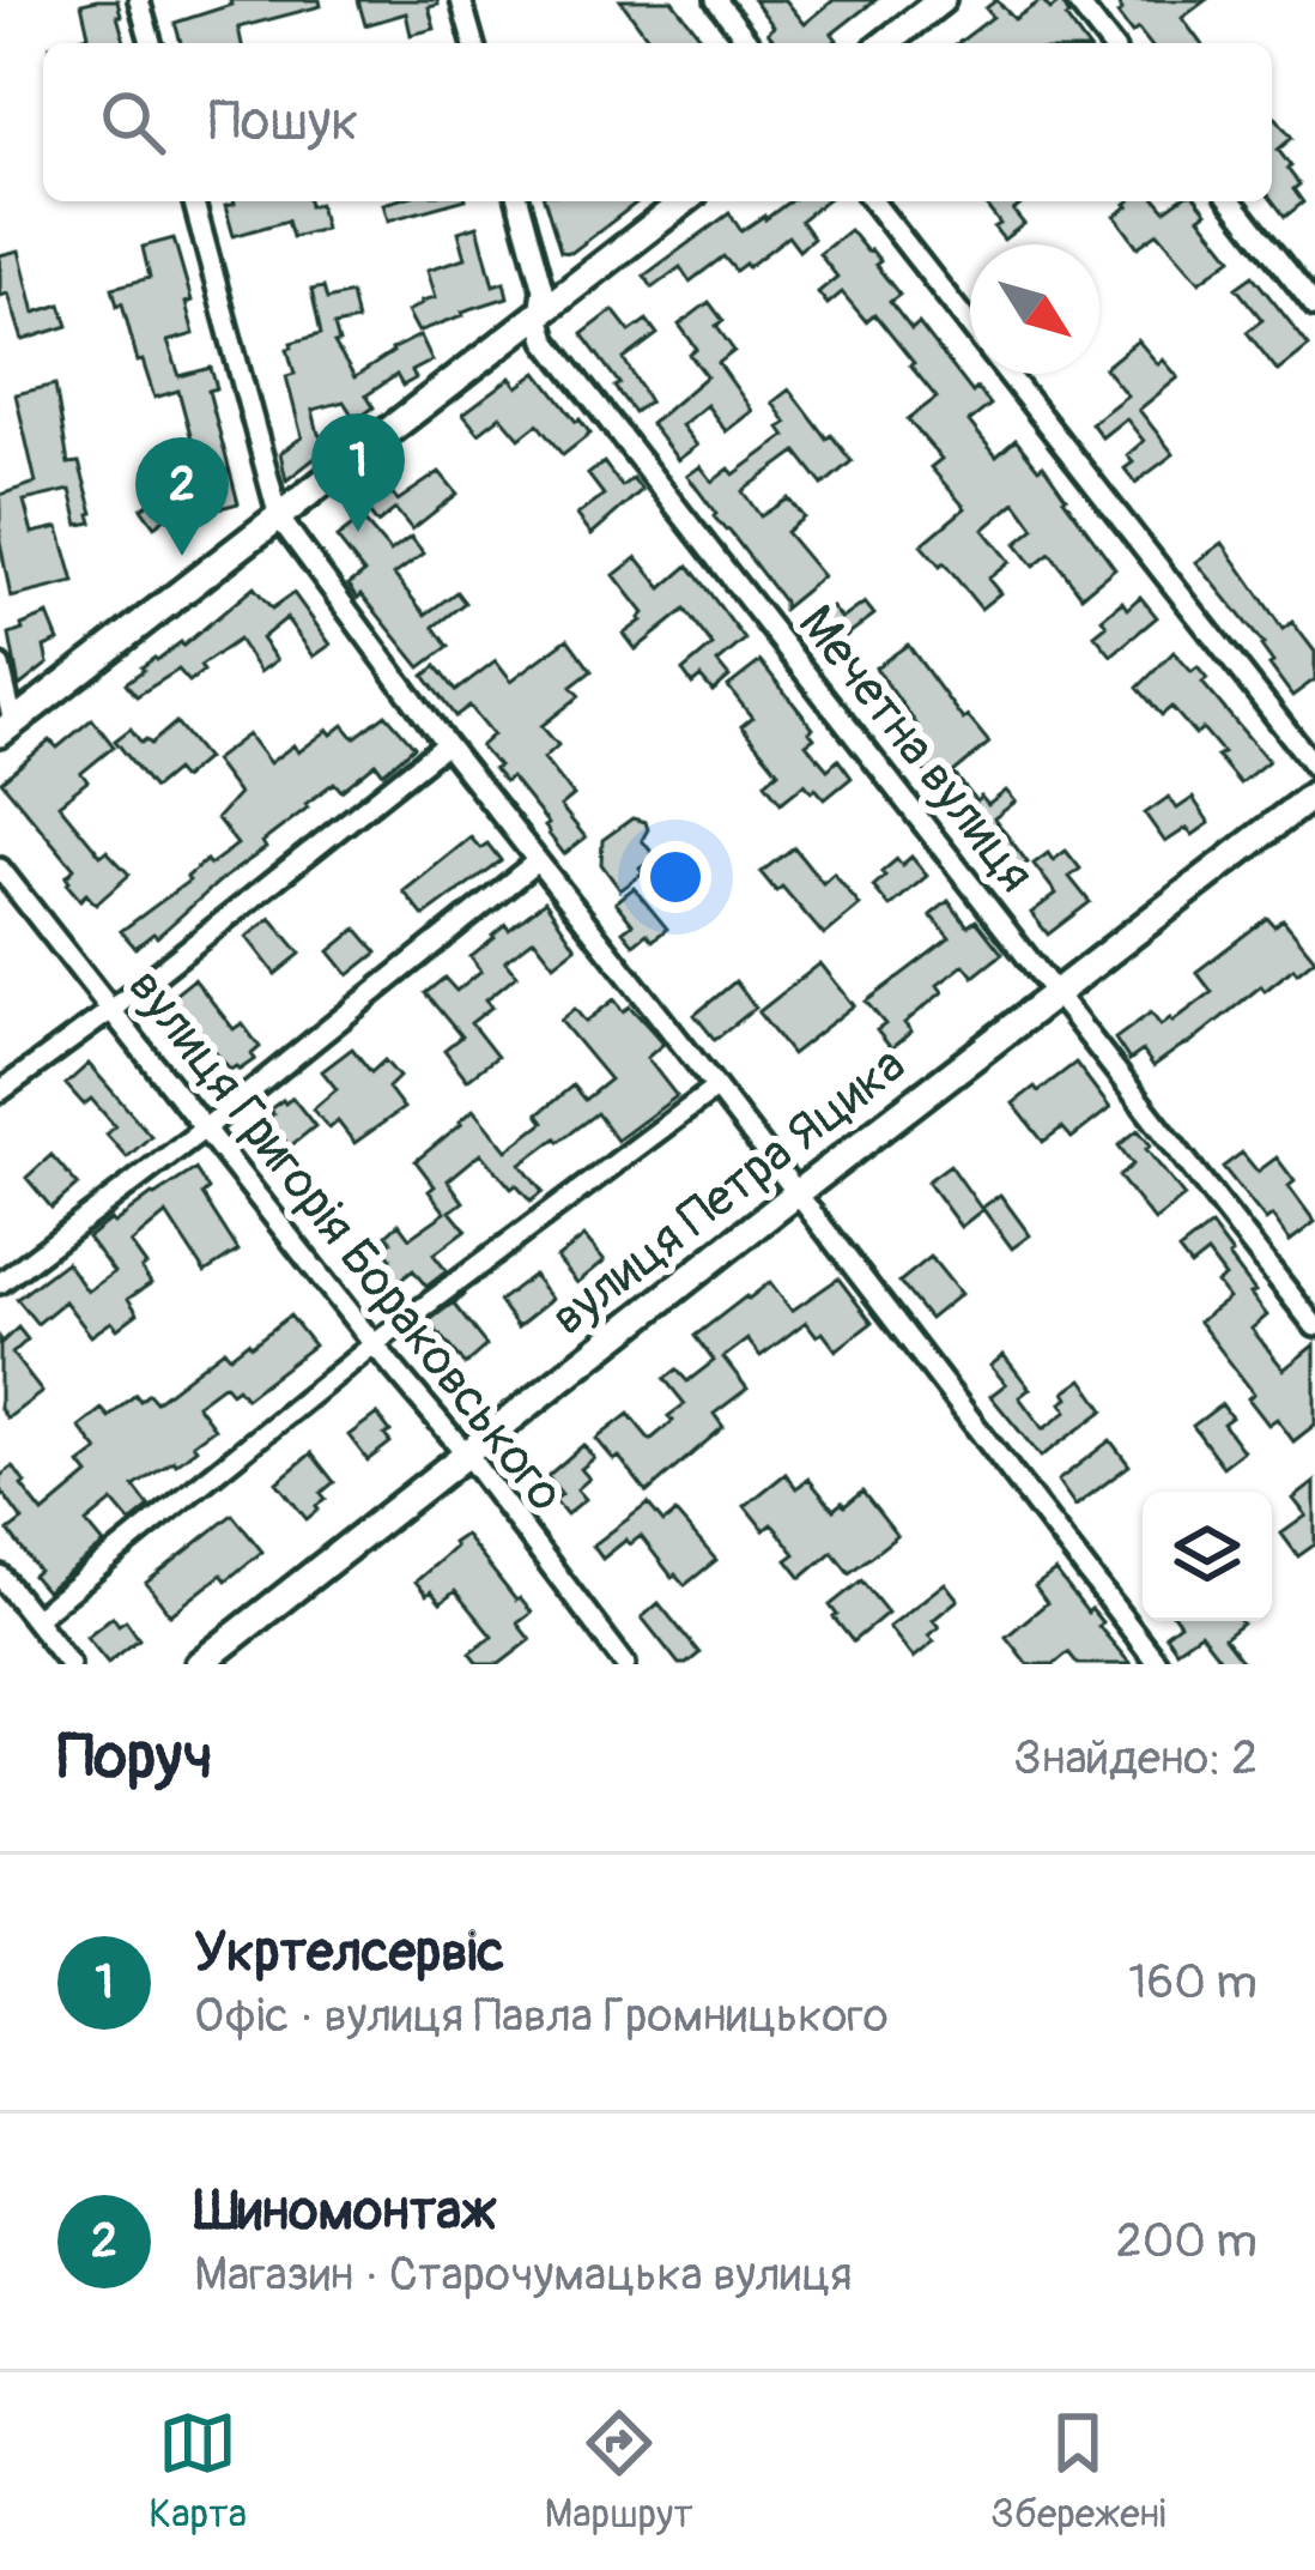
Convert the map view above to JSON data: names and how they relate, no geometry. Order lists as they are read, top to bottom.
{
  "streets": {
    "street": ["Мечетна вулиця", "вулиця Петра Яцика", "вулиця Григорія Бораковського"]
  },
  "crossings": [
    ["Мечетна вулиця", "вулиця Петра Яцика"],
    ["вулиця Петра Яцика", "вулиця Григорія Бораковського"]
  ],
  "north": "bottom right",
  "page": {
    "search": "Пошук",
    "pins": ["1", "2"],
    "heading": ["Поруч", "Знайдено: 2"],
    "list": [
      {
        "mark": "1",
        "name": "Укртелсервіс",
        "note": "Офіс · вулиця Павла Громницького",
        "value": "160 m"
      },
      {
        "mark": "2",
        "name": "Шиномонтаж",
        "note": "Магазин · Старочумацька вулиця",
        "value": "200 m"
      }
    ],
    "nav": ["Карта", "Маршрут", "Збережені"]
  }
}
